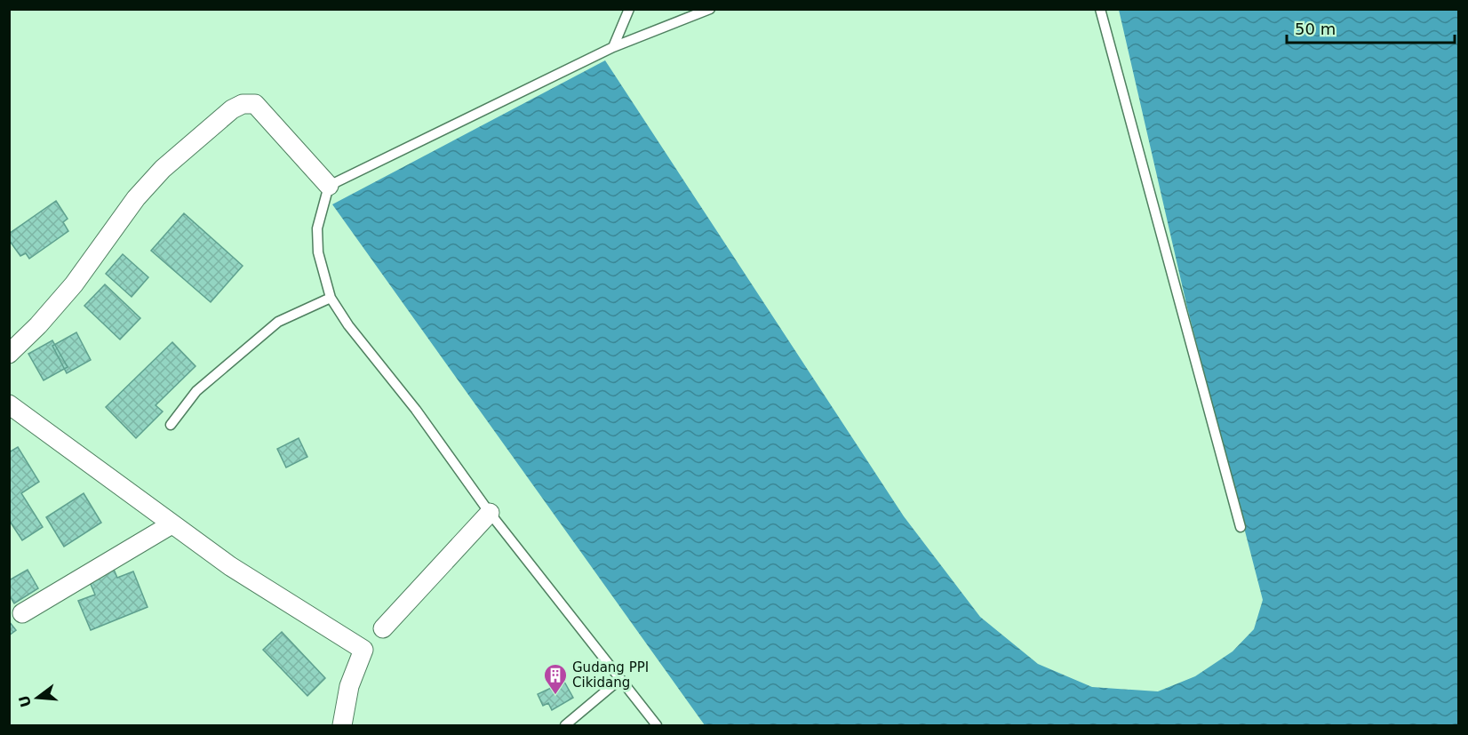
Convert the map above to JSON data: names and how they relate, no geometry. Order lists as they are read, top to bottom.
{
  "places": {
    "building": ["Gudang PPI Cikidang"]
  },
  "scale_bar": "50 m",
  "north": "left"
}
